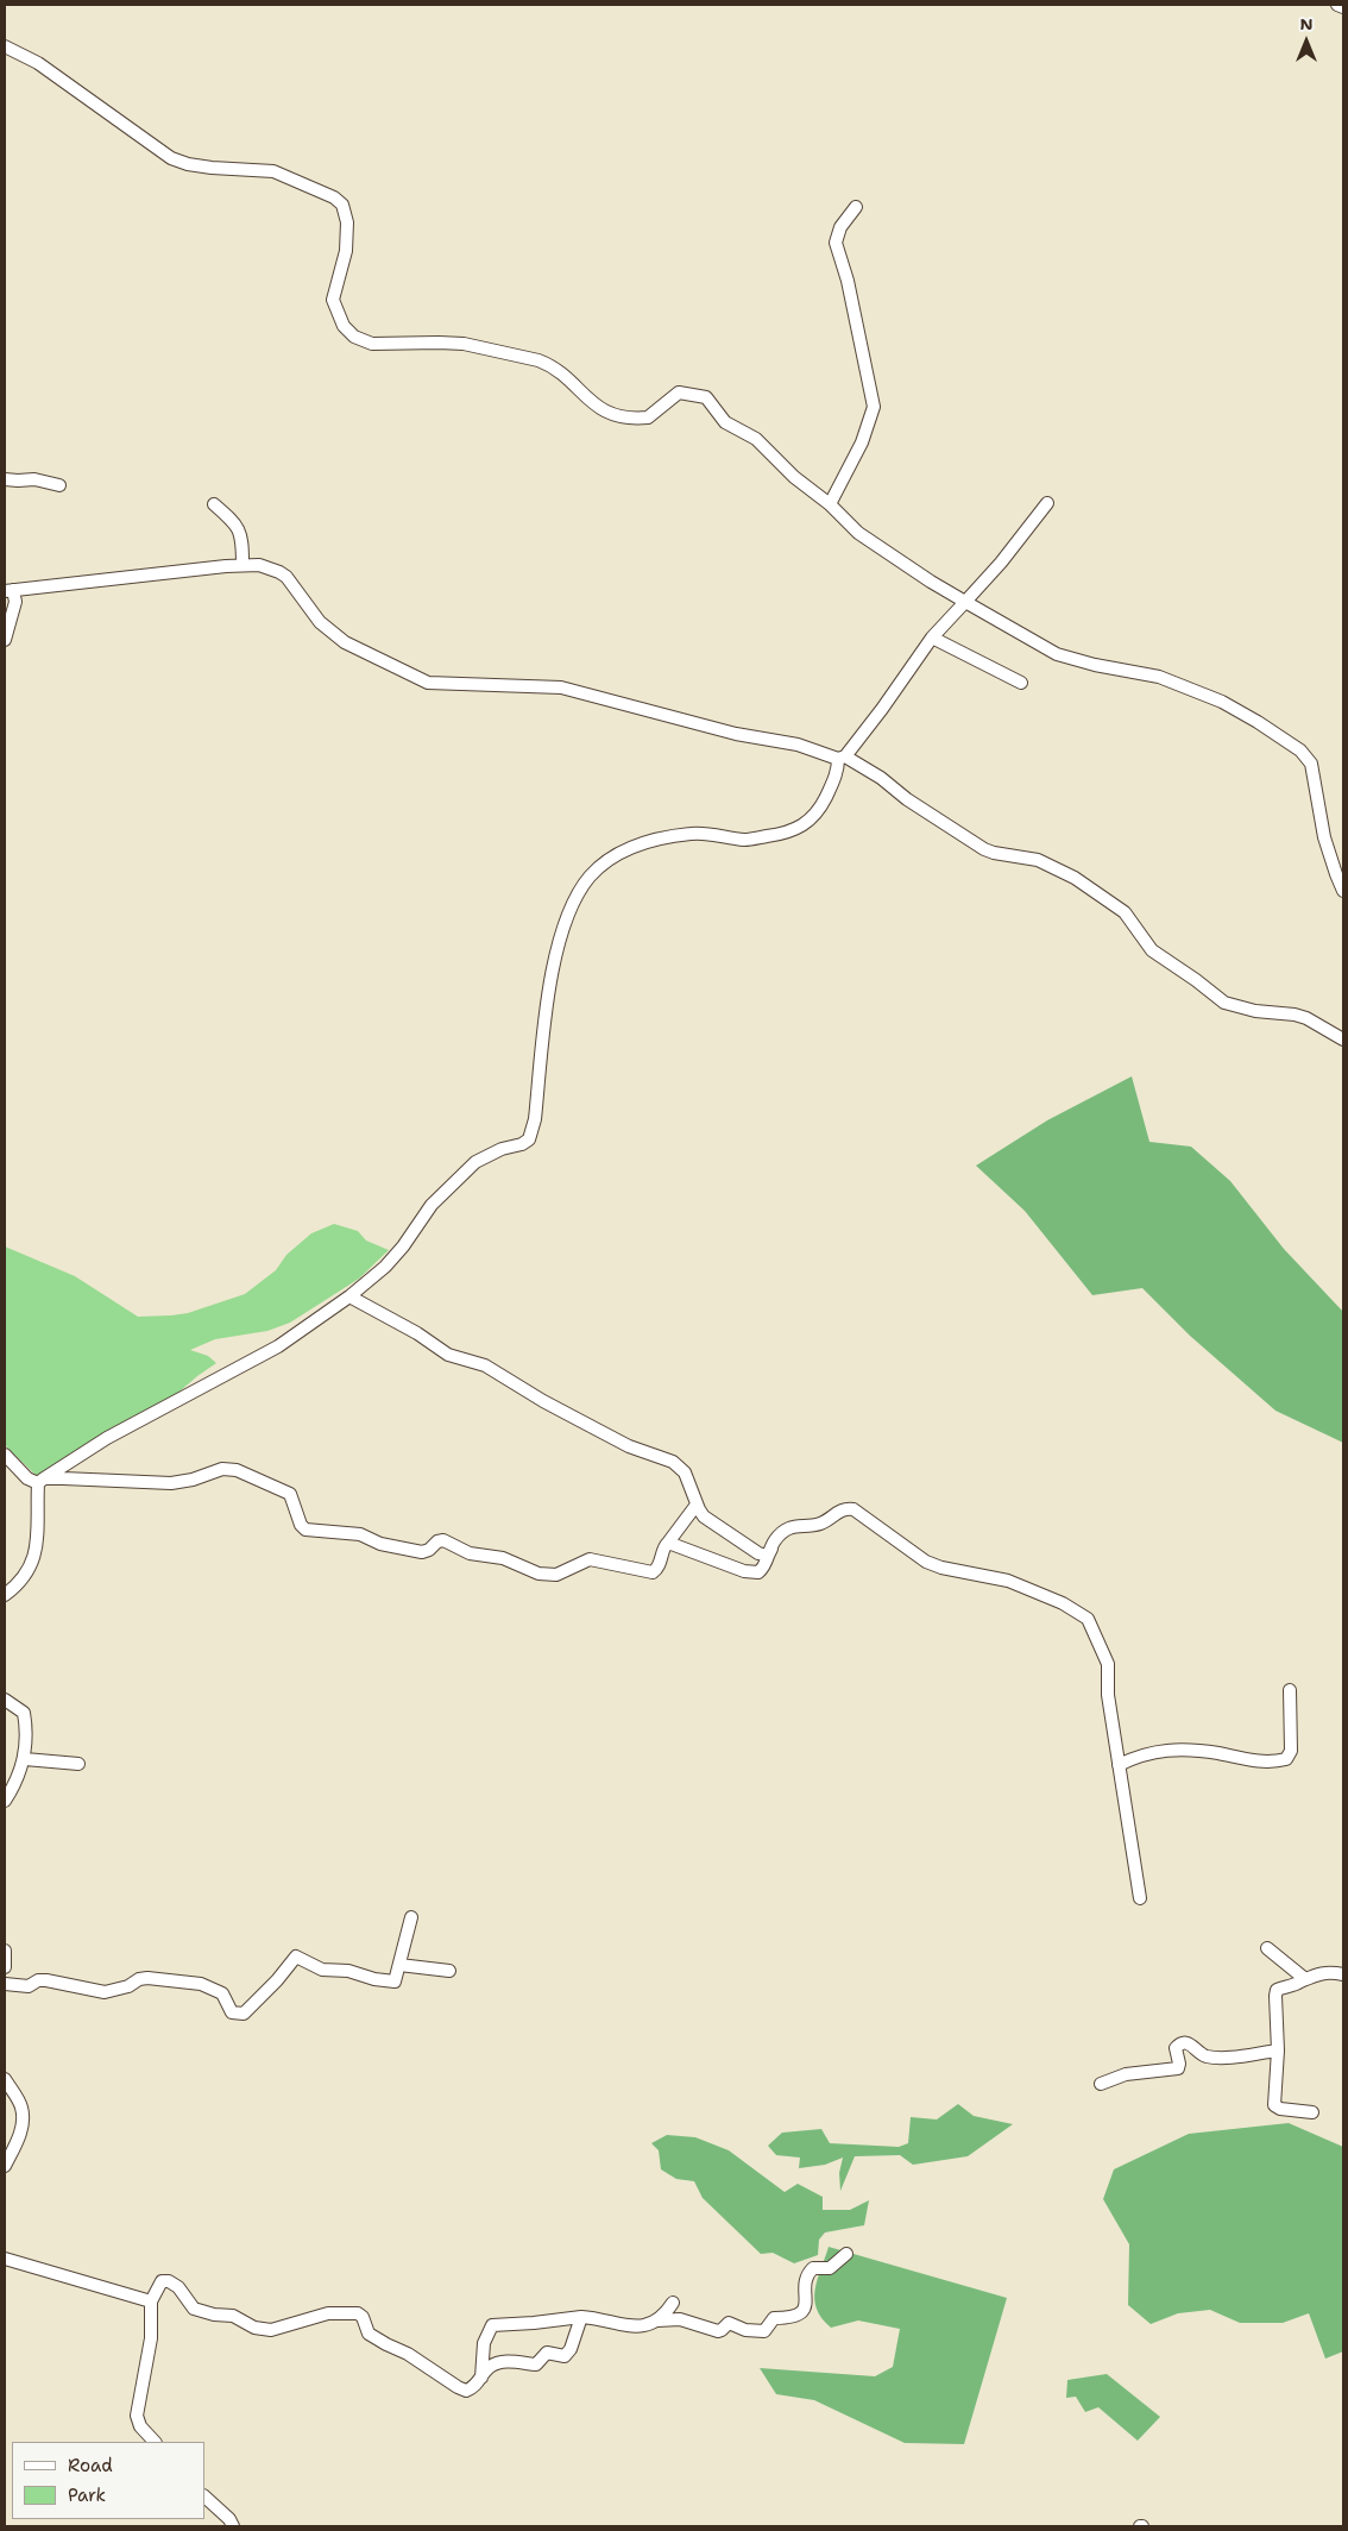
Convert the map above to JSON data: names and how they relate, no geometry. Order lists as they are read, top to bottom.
{
  "legend": ["Road", "Park"],
  "north": "top"
}
